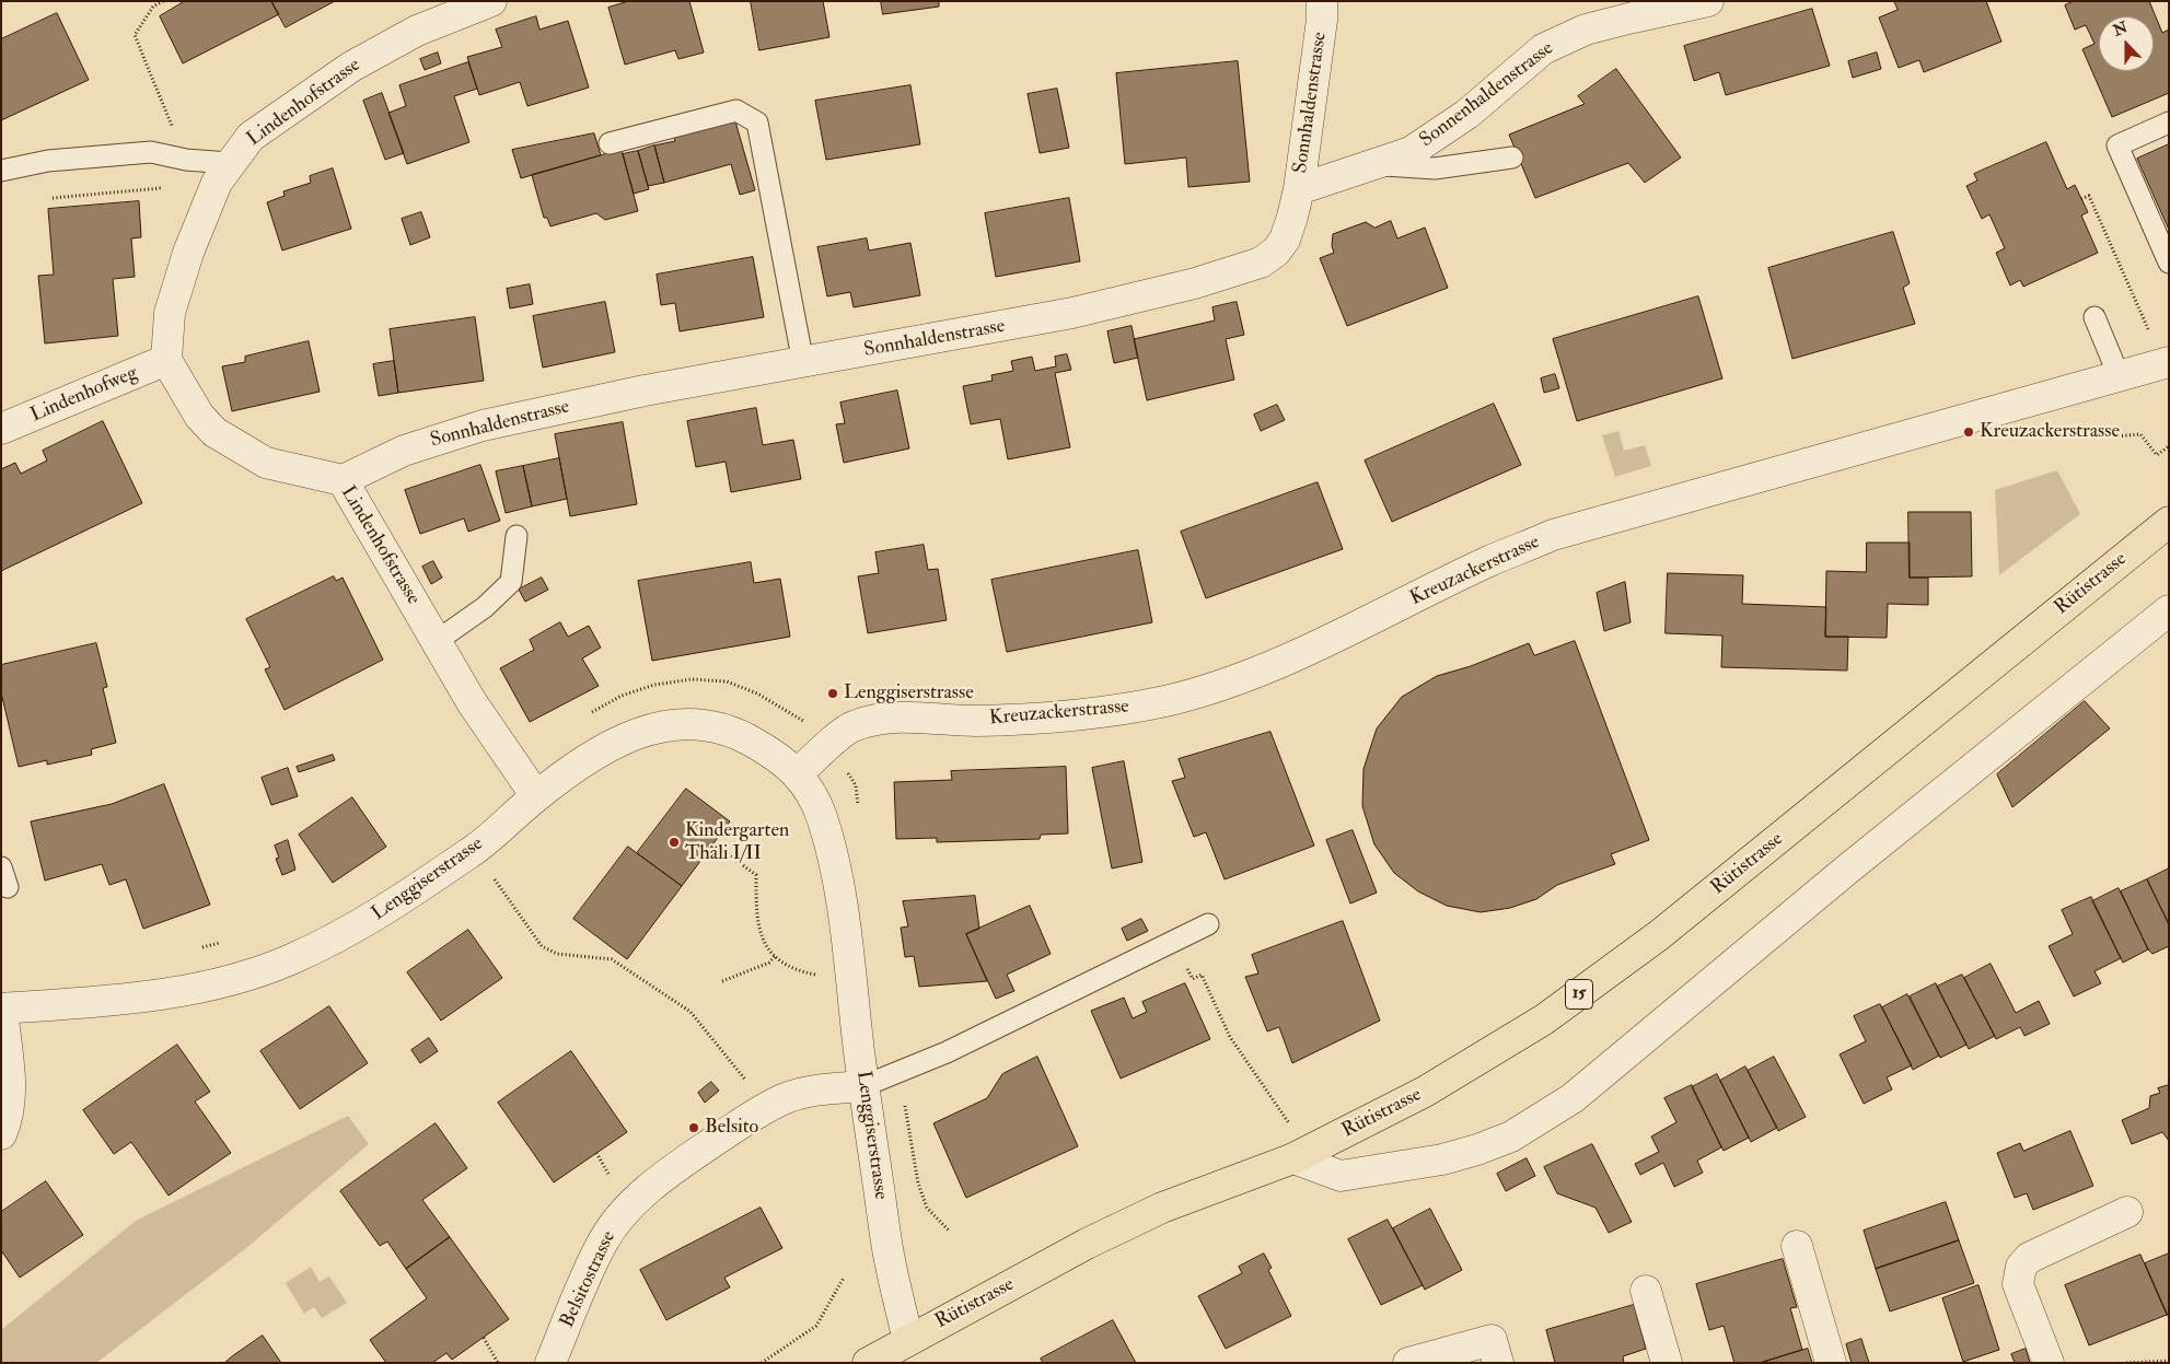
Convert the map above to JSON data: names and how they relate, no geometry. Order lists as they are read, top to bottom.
{
  "streets": {
    "main road": ["Rütistrasse", "15"],
    "street": [
      "Sonnenhaldenstrasse",
      "Lindenhofstrasse",
      "Sonnhaldenstrasse",
      "Lindenhofweg",
      "Kreuzackerstrasse",
      "Lenggiserstrasse",
      "Belsitostrasse"
    ]
  },
  "crossings": [
    ["Sonnenhaldenstrasse", "Sonnhaldenstrasse"],
    ["Lindenhofstrasse", "Sonnhaldenstrasse"],
    ["Lindenhofstrasse", "Lindenhofweg"],
    ["Lindenhofstrasse", "Lenggiserstrasse"],
    ["Kreuzackerstrasse", "Lenggiserstrasse"],
    ["Rütistrasse", "Lenggiserstrasse"],
    ["Lenggiserstrasse", "Belsitostrasse"]
  ],
  "places": [
    "Kreuzackerstrasse",
    "Lenggiserstrasse",
    "Kindergarten Thäli I/II",
    "Belsito"
  ],
  "north": "top"
}
